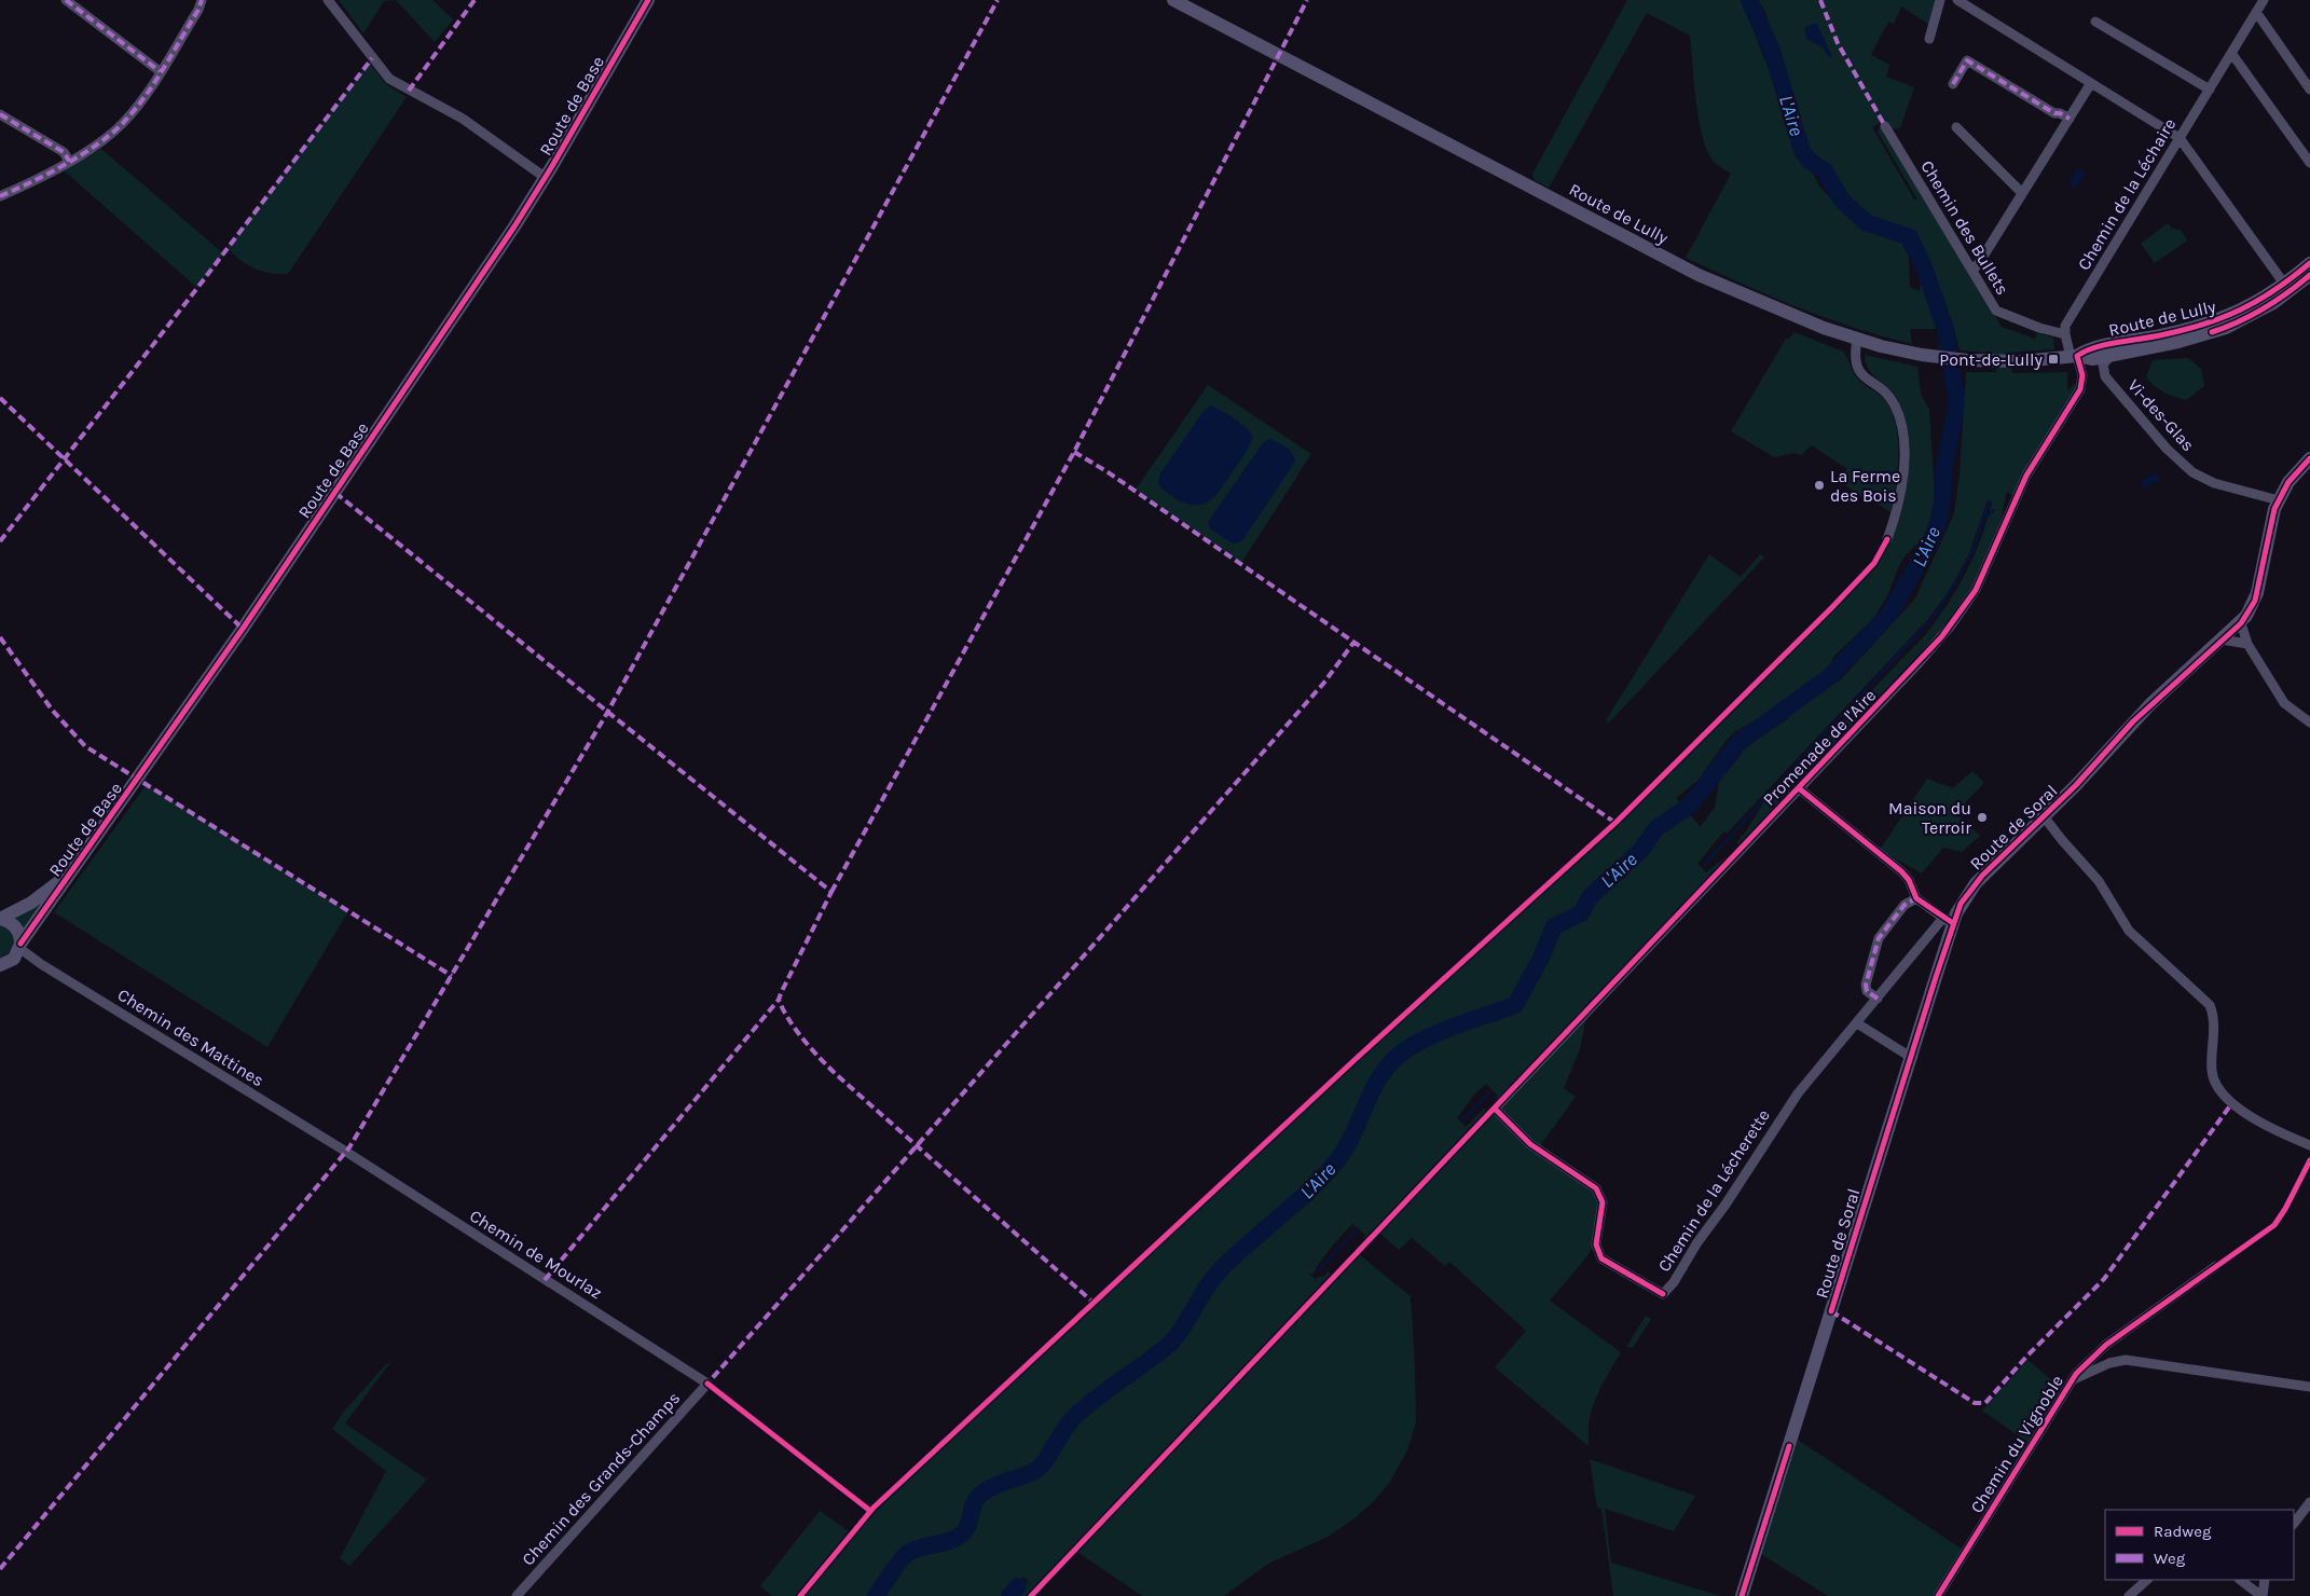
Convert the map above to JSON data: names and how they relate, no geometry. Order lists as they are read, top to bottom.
{
  "streets": {
    "main road": ["Route de Base", "Route de Lully", "Route de Soral"],
    "street": [
      "Chemin de la Léchaire",
      "Chemin des Bullets",
      "Vi-des-Glas",
      "Promenade de l'Aire",
      "Chemin des Mattines",
      "Chemin de la Lécherette",
      "Chemin de Mourlaz",
      "Chemin du Vignoble",
      "Chemin des Grands-Champs"
    ]
  },
  "crossings": [
    ["Route de Base", "Chemin des Mattines"],
    ["Chemin de la Léchaire", "Chemin des Bullets"],
    ["Route de Lully", "Vi-des-Glas"],
    ["Route de Lully", "Promenade de l'Aire"],
    ["Vi-des-Glas", "Route de Soral"],
    ["Promenade de l'Aire", "Chemin de la Lécherette"],
    ["Route de Soral", "Chemin de la Lécherette"],
    ["Chemin des Mattines", "Chemin de Mourlaz"],
    ["Chemin de Mourlaz", "Chemin des Grands-Champs"]
  ],
  "water": ["L'Aire"],
  "places": {
    "transit": ["Pont-de-Lully"],
    "other": ["La Ferme des Bois", "Maison du Terroir"]
  },
  "legend": ["Radweg", "Weg"]
}
